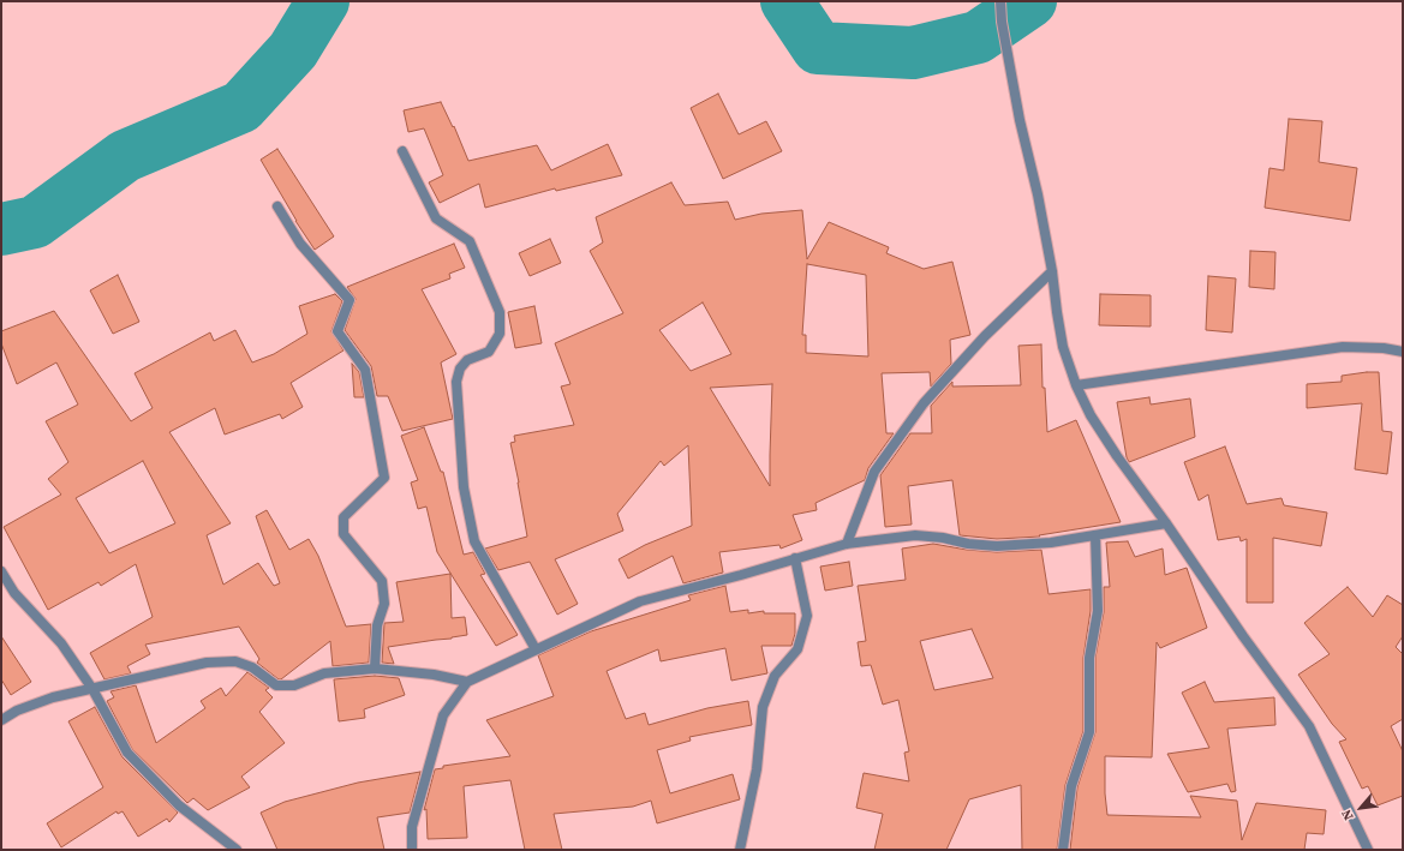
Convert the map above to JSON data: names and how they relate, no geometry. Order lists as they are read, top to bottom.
{
  "north": "bottom left"
}
